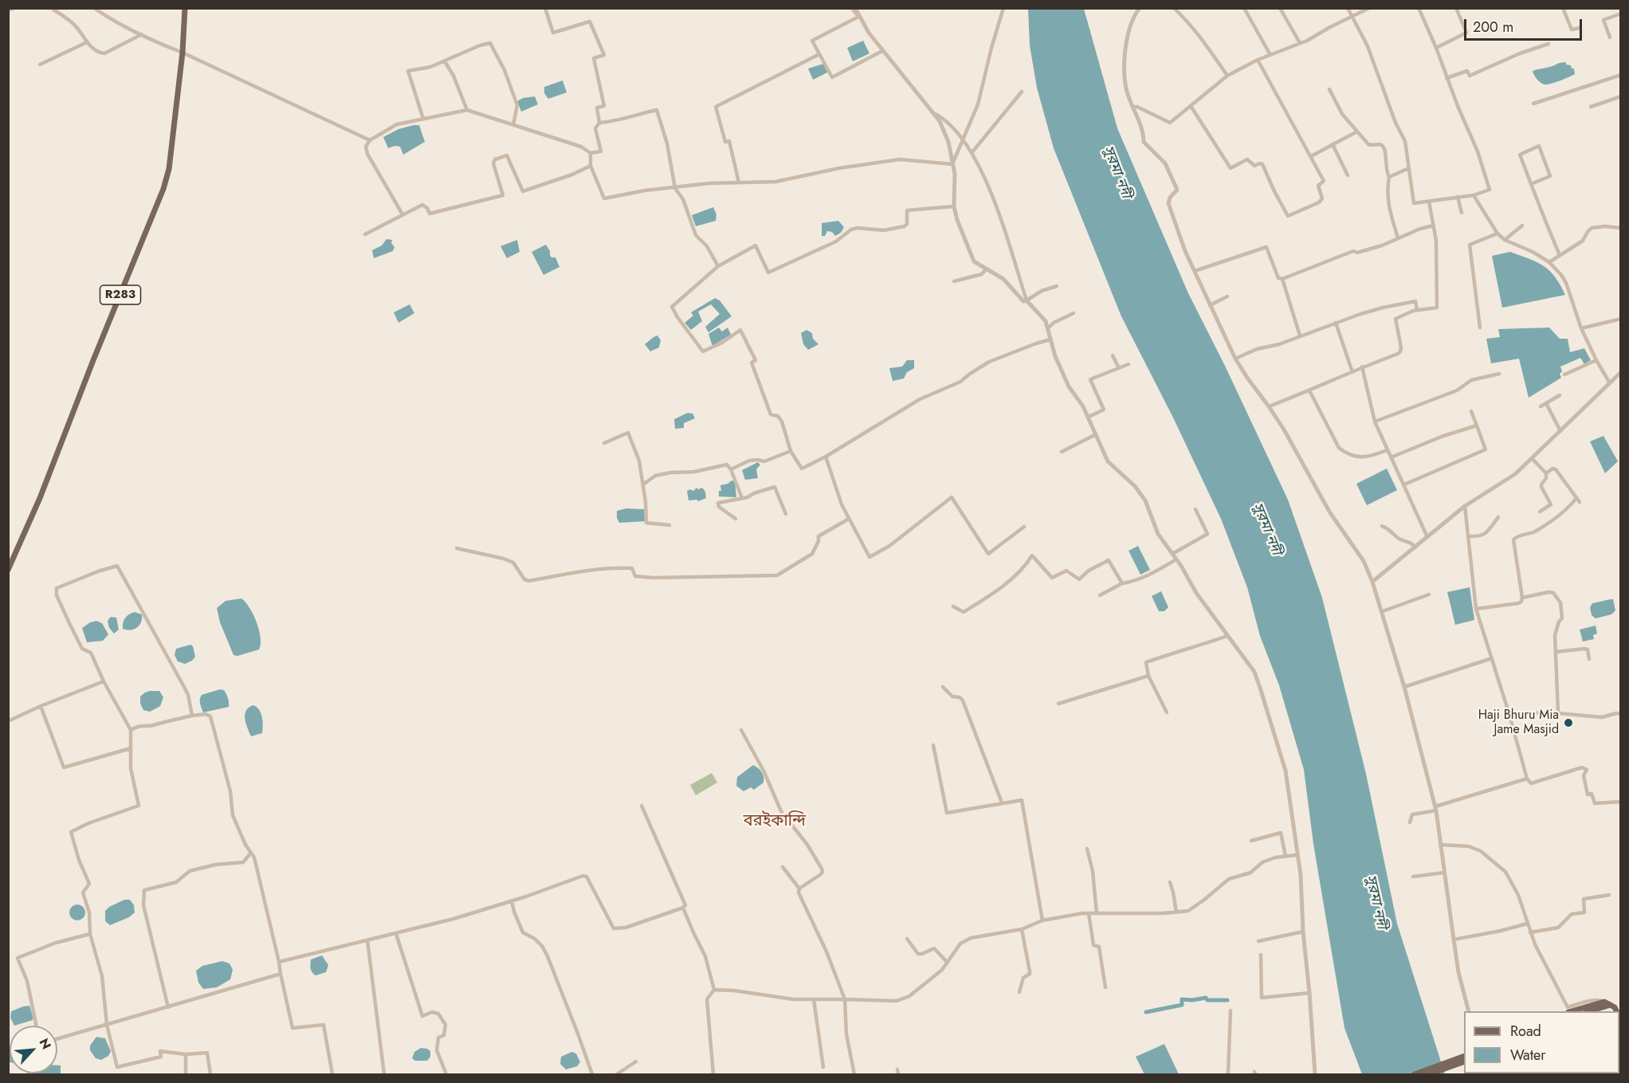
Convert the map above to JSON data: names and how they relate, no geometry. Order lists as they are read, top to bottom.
{
  "streets": {
    "main road": ["R283"]
  },
  "districts": ["বরইকান্দি"],
  "water": ["সুরমা নদী"],
  "places": ["Haji Bhuru Mia Jame Masjid"],
  "legend": ["Road", "Water"],
  "scale_bar": "200 m",
  "north": "top right"
}
